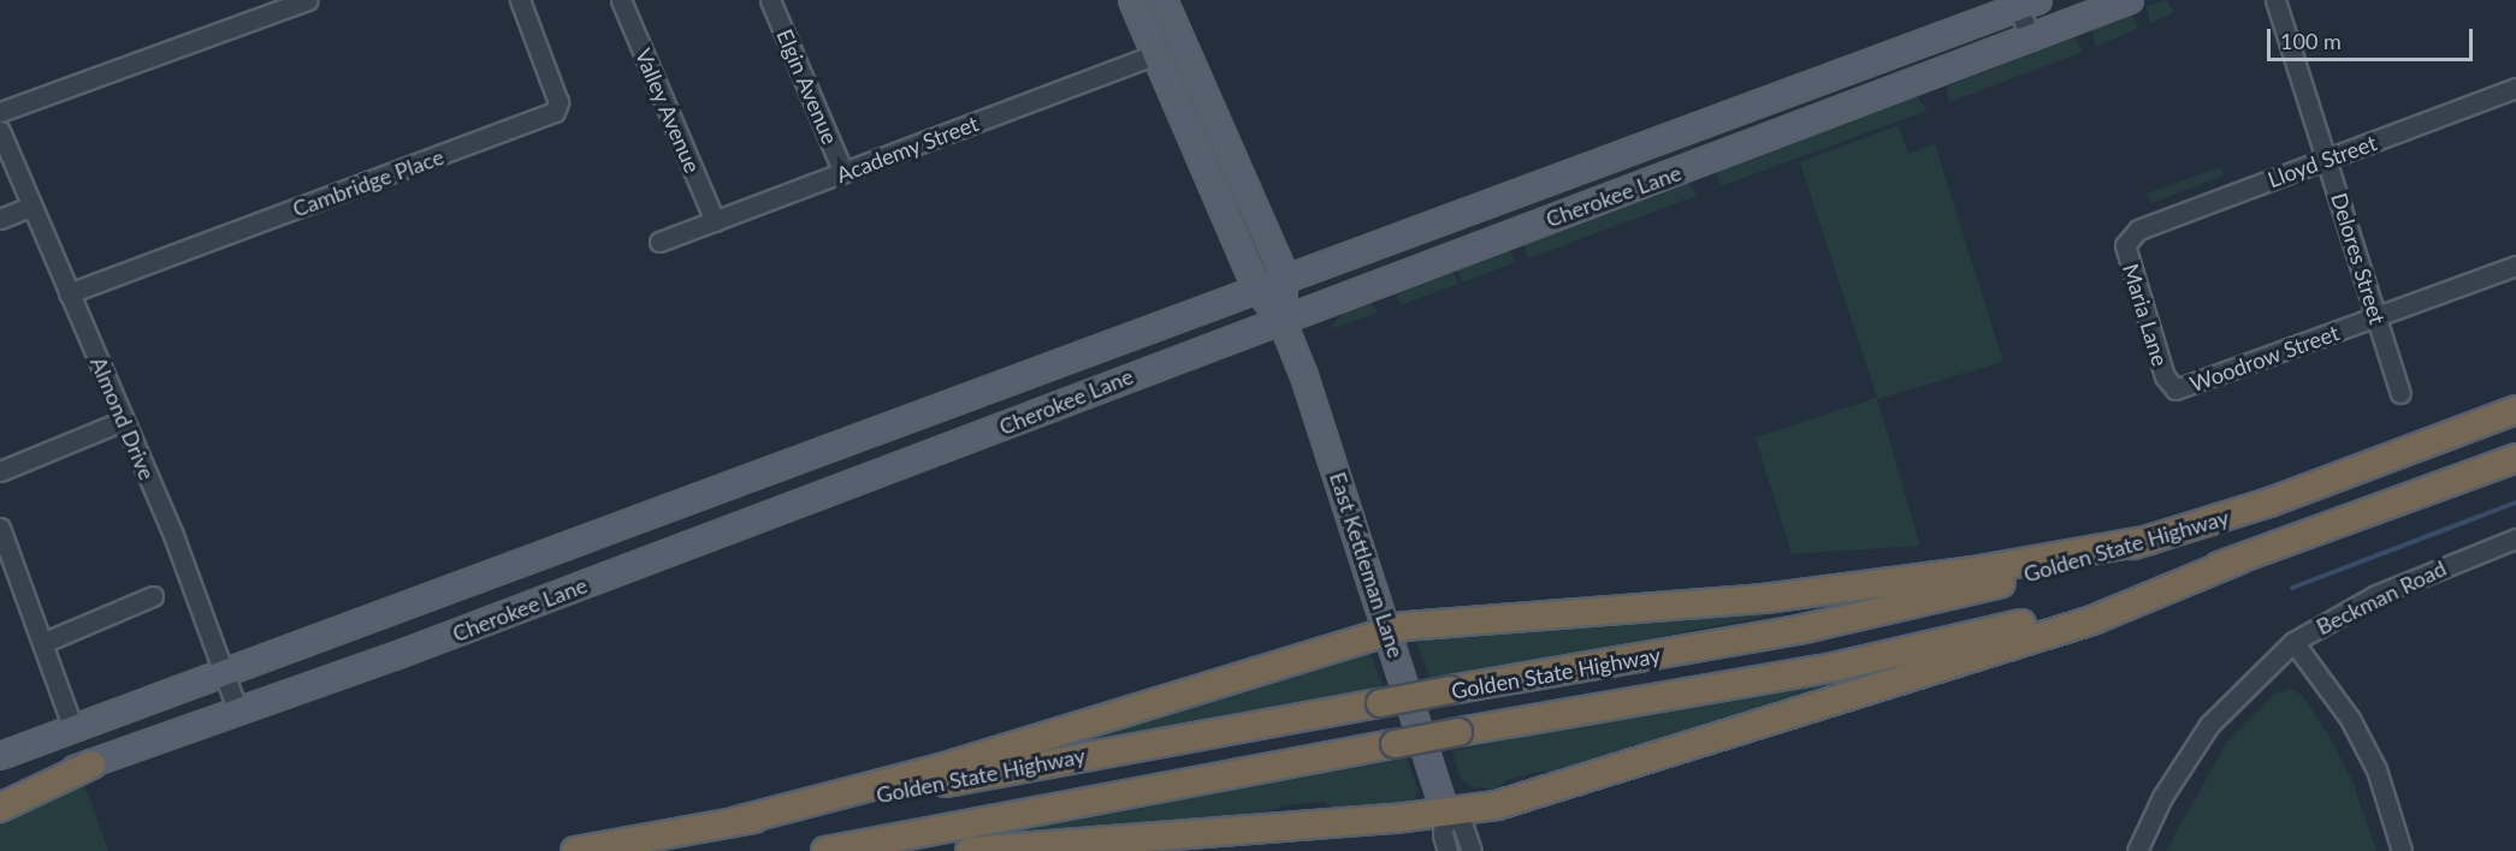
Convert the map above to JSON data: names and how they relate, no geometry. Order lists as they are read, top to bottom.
{
  "streets": {
    "highway": ["Golden State Highway"],
    "main road": ["Cherokee Lane", "East Kettleman Lane"],
    "street": [
      "Elgin Avenue",
      "Valley Avenue",
      "Academy Street",
      "Lloyd Street",
      "Cambridge Place",
      "Delores Street",
      "Maria Lane",
      "Woodrow Street",
      "Almond Drive",
      "Beckman Road"
    ]
  },
  "crossings": [
    ["Elgin Avenue", "Academy Street"],
    ["Valley Avenue", "Academy Street"],
    ["Academy Street", "East Kettleman Lane"],
    ["Lloyd Street", "Delores Street"],
    ["Lloyd Street", "Maria Lane"],
    ["Cambridge Place", "Almond Drive"],
    ["Cherokee Lane", "Almond Drive"],
    ["Cherokee Lane", "East Kettleman Lane"],
    ["Delores Street", "Woodrow Street"],
    ["Maria Lane", "Woodrow Street"]
  ],
  "scale_bar": "100 m"
}
